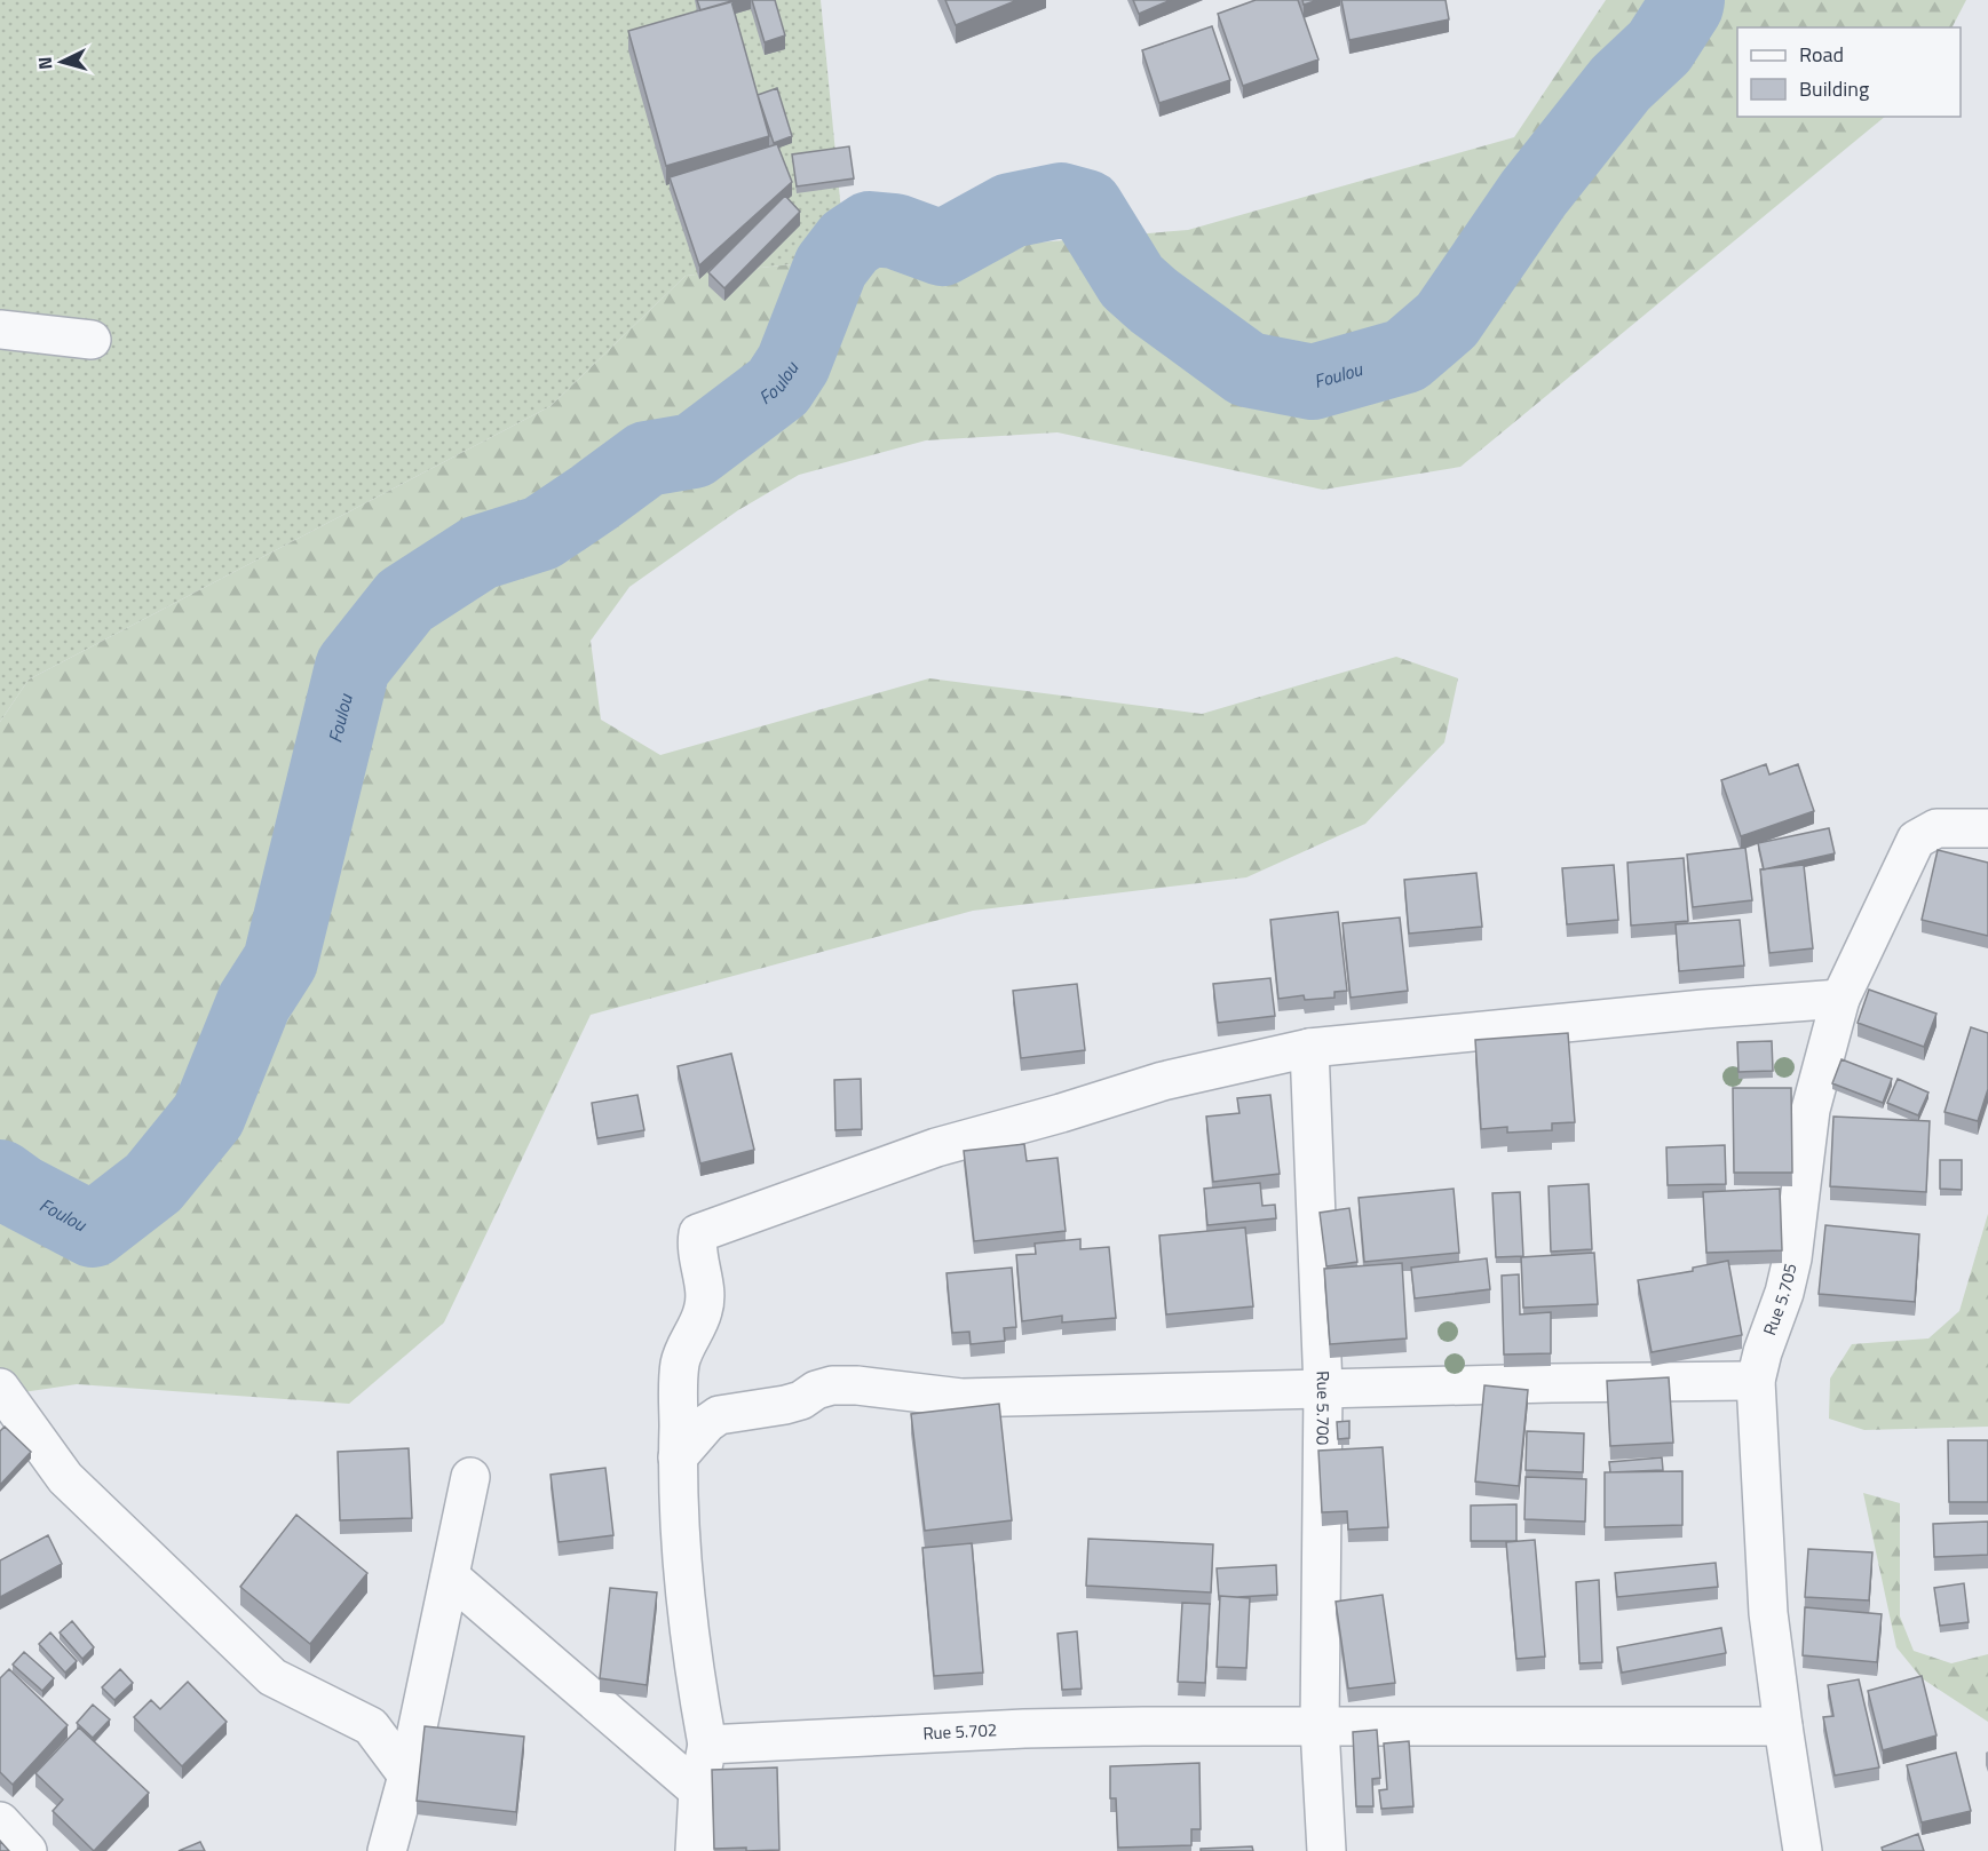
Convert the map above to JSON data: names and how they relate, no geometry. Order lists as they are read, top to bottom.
{
  "streets": {
    "street": ["Rue 5.705", "Rue 5.700", "Rue 5.702"]
  },
  "crossings": [
    ["Rue 5.705", "Rue 5.702"],
    ["Rue 5.700", "Rue 5.702"]
  ],
  "water": ["Foulou"],
  "legend": ["Road", "Building"],
  "north": "left"
}
